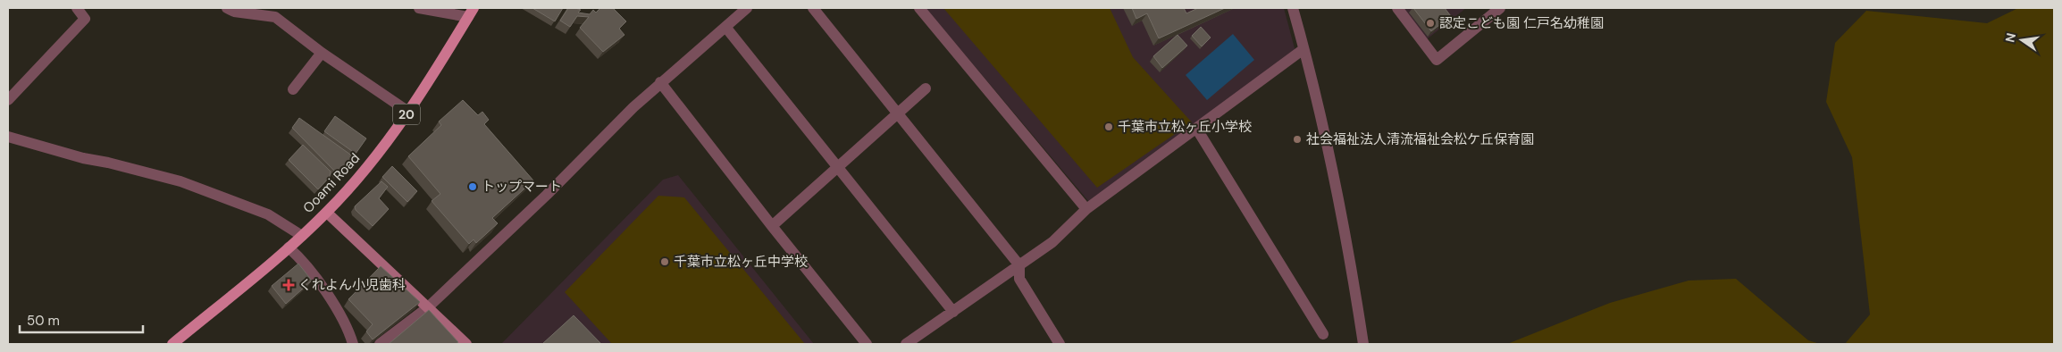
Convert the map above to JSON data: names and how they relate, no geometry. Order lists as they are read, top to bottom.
{
  "streets": {
    "main road": ["20", "Ooami Road"]
  },
  "places": {
    "other": [
      "認定こども園 仁戸名幼稚園",
      "千葉市立松ヶ丘小学校",
      "社会福祉法人清流福祉会松ケ丘保育園",
      "トップマート",
      "千葉市立松ヶ丘中学校"
    ],
    "health": ["くれよん小児歯科"]
  },
  "scale_bar": "50 m",
  "north": "left"
}
